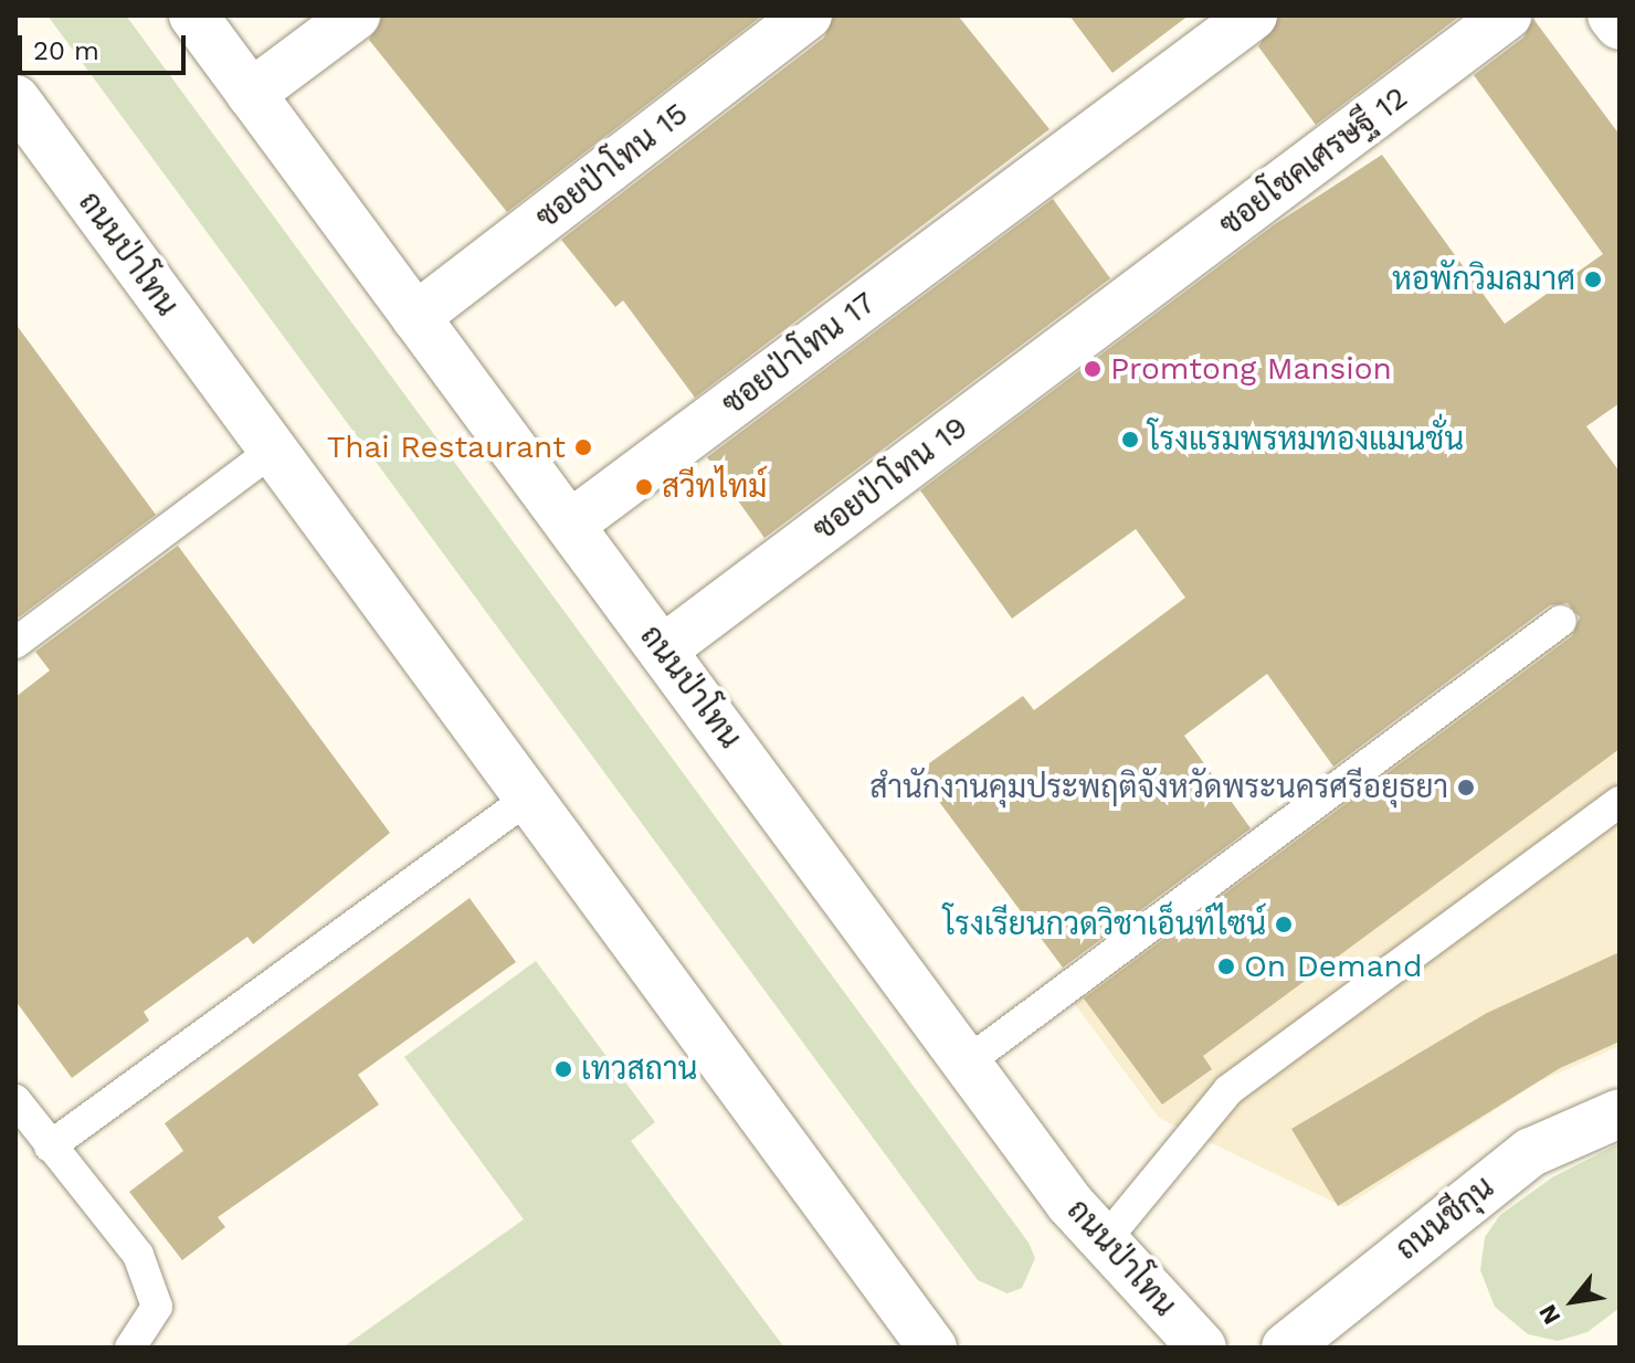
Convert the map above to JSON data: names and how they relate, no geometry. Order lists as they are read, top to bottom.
{
  "streets": {
    "street": [
      "ซอยโชคเศรษฐี 12",
      "ซอยป่าโทน 15",
      "ถนนป่าโทน",
      "ซอยป่าโทน 17",
      "ซอยป่าโทน 19",
      "ถนนชีกุน"
    ]
  },
  "crossings": [
    ["ซอยโชคเศรษฐี 12", "ซอยป่าโทน 19"],
    ["ซอยป่าโทน 15", "ถนนป่าโทน"],
    ["ถนนป่าโทน", "ซอยป่าโทน 17"],
    ["ถนนป่าโทน", "ซอยป่าโทน 19"]
  ],
  "places": [
    "หอพักวิมลมาศ",
    "Promtong Mansion",
    "โรงแรมพรหมทองแมนชั่น",
    "Thai Restaurant",
    "สวีทไทม์",
    "สำนักงานคุมประพฤติจังหวัดพระนครศรีอยุธยา",
    "โรงเรียนกวดวิชาเอ็นท์ไซน์",
    "On Demand",
    "เทวสถาน"
  ],
  "scale_bar": "20 m",
  "north": "bottom left"
}
